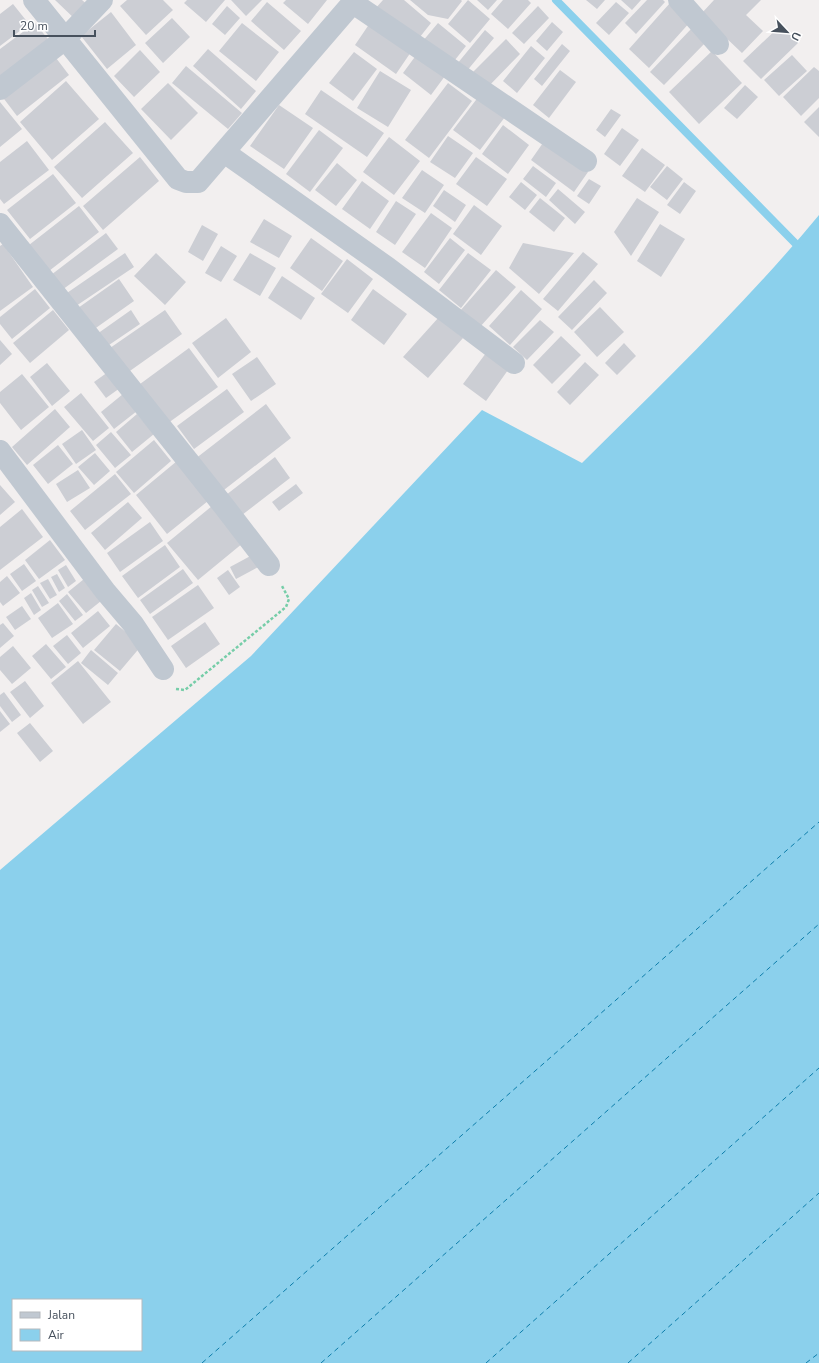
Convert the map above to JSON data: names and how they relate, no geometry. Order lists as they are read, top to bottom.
{
  "legend": ["Jalan", "Air"],
  "scale_bar": "20 m",
  "north": "bottom right"
}
